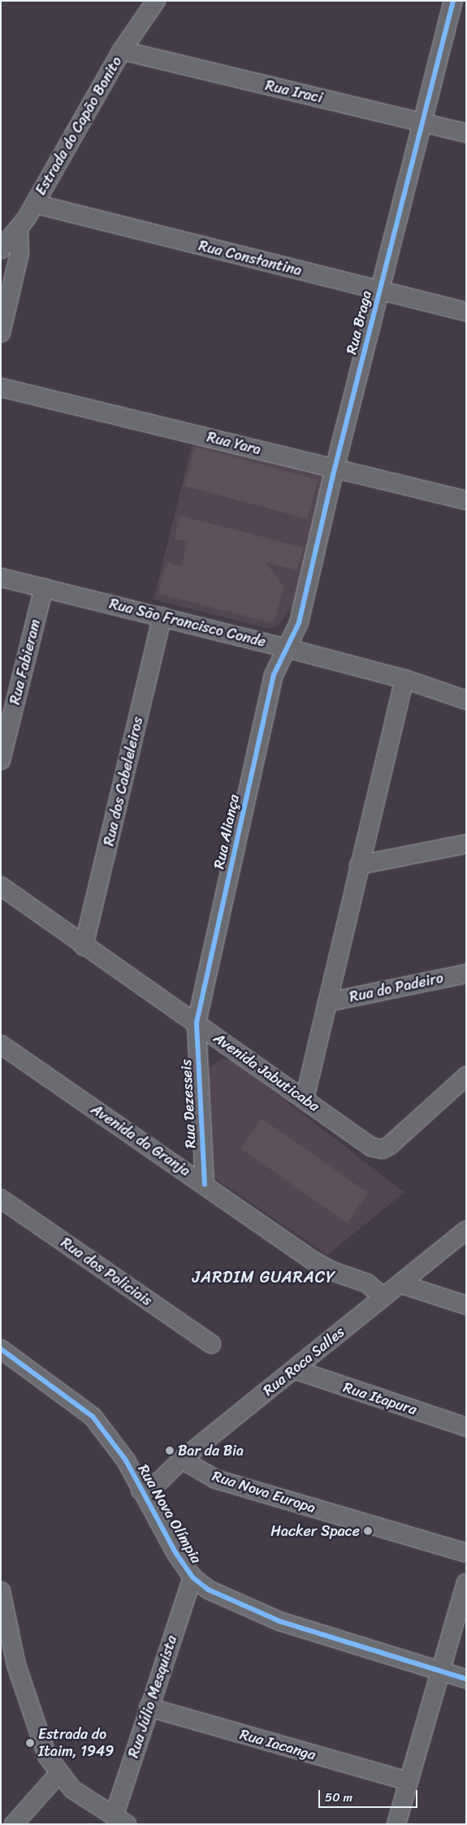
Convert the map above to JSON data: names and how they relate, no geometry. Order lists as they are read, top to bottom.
{
  "streets": {
    "street": [
      "Rua Iraci",
      "Estrada do Capão Bonito",
      "Rua Constantina",
      "Rua Braga",
      "Rua Yara",
      "Rua São Francisco Conde",
      "Rua Fabieram",
      "Rua dos Cabeleleiros",
      "Rua Aliança",
      "Rua do Padeiro",
      "Avenida Jabuticaba",
      "Rua Dezesseis",
      "Avenida da Granja",
      "Rua dos Policiais",
      "Rua Roca Salles",
      "Rua Itapura",
      "Rua Nova Europa",
      "Rua Nova Olímpia",
      "Rua Júlio Mesquista",
      "Rua Iacanga"
    ]
  },
  "crossings": [
    ["Rua Iraci", "Estrada do Capão Bonito"],
    ["Rua Iraci", "Rua Braga"],
    ["Estrada do Capão Bonito", "Rua Constantina"],
    ["Rua Constantina", "Rua Braga"],
    ["Rua Braga", "Rua Yara"],
    ["Rua Braga", "Rua São Francisco Conde"],
    ["Rua Braga", "Rua Aliança"],
    ["Rua São Francisco Conde", "Rua Fabieram"],
    ["Rua São Francisco Conde", "Rua dos Cabeleleiros"],
    ["Rua São Francisco Conde", "Rua Aliança"],
    ["Rua dos Cabeleleiros", "Avenida Jabuticaba"],
    ["Rua Aliança", "Avenida Jabuticaba"],
    ["Rua Aliança", "Rua Dezesseis"],
    ["Avenida Jabuticaba", "Rua Dezesseis"],
    ["Rua Dezesseis", "Avenida da Granja"],
    ["Avenida da Granja", "Rua Roca Salles"],
    ["Rua Roca Salles", "Rua Itapura"],
    ["Rua Roca Salles", "Rua Nova Europa"],
    ["Rua Roca Salles", "Rua Nova Olímpia"],
    ["Rua Nova Olímpia", "Rua Júlio Mesquista"],
    ["Rua Júlio Mesquista", "Rua Iacanga"]
  ],
  "districts": ["JARDIM GUARACY"],
  "places": ["Bar da Bia", "Hacker Space", "Estrada do Itaim, 1949"],
  "scale_bar": "50 m"
}
